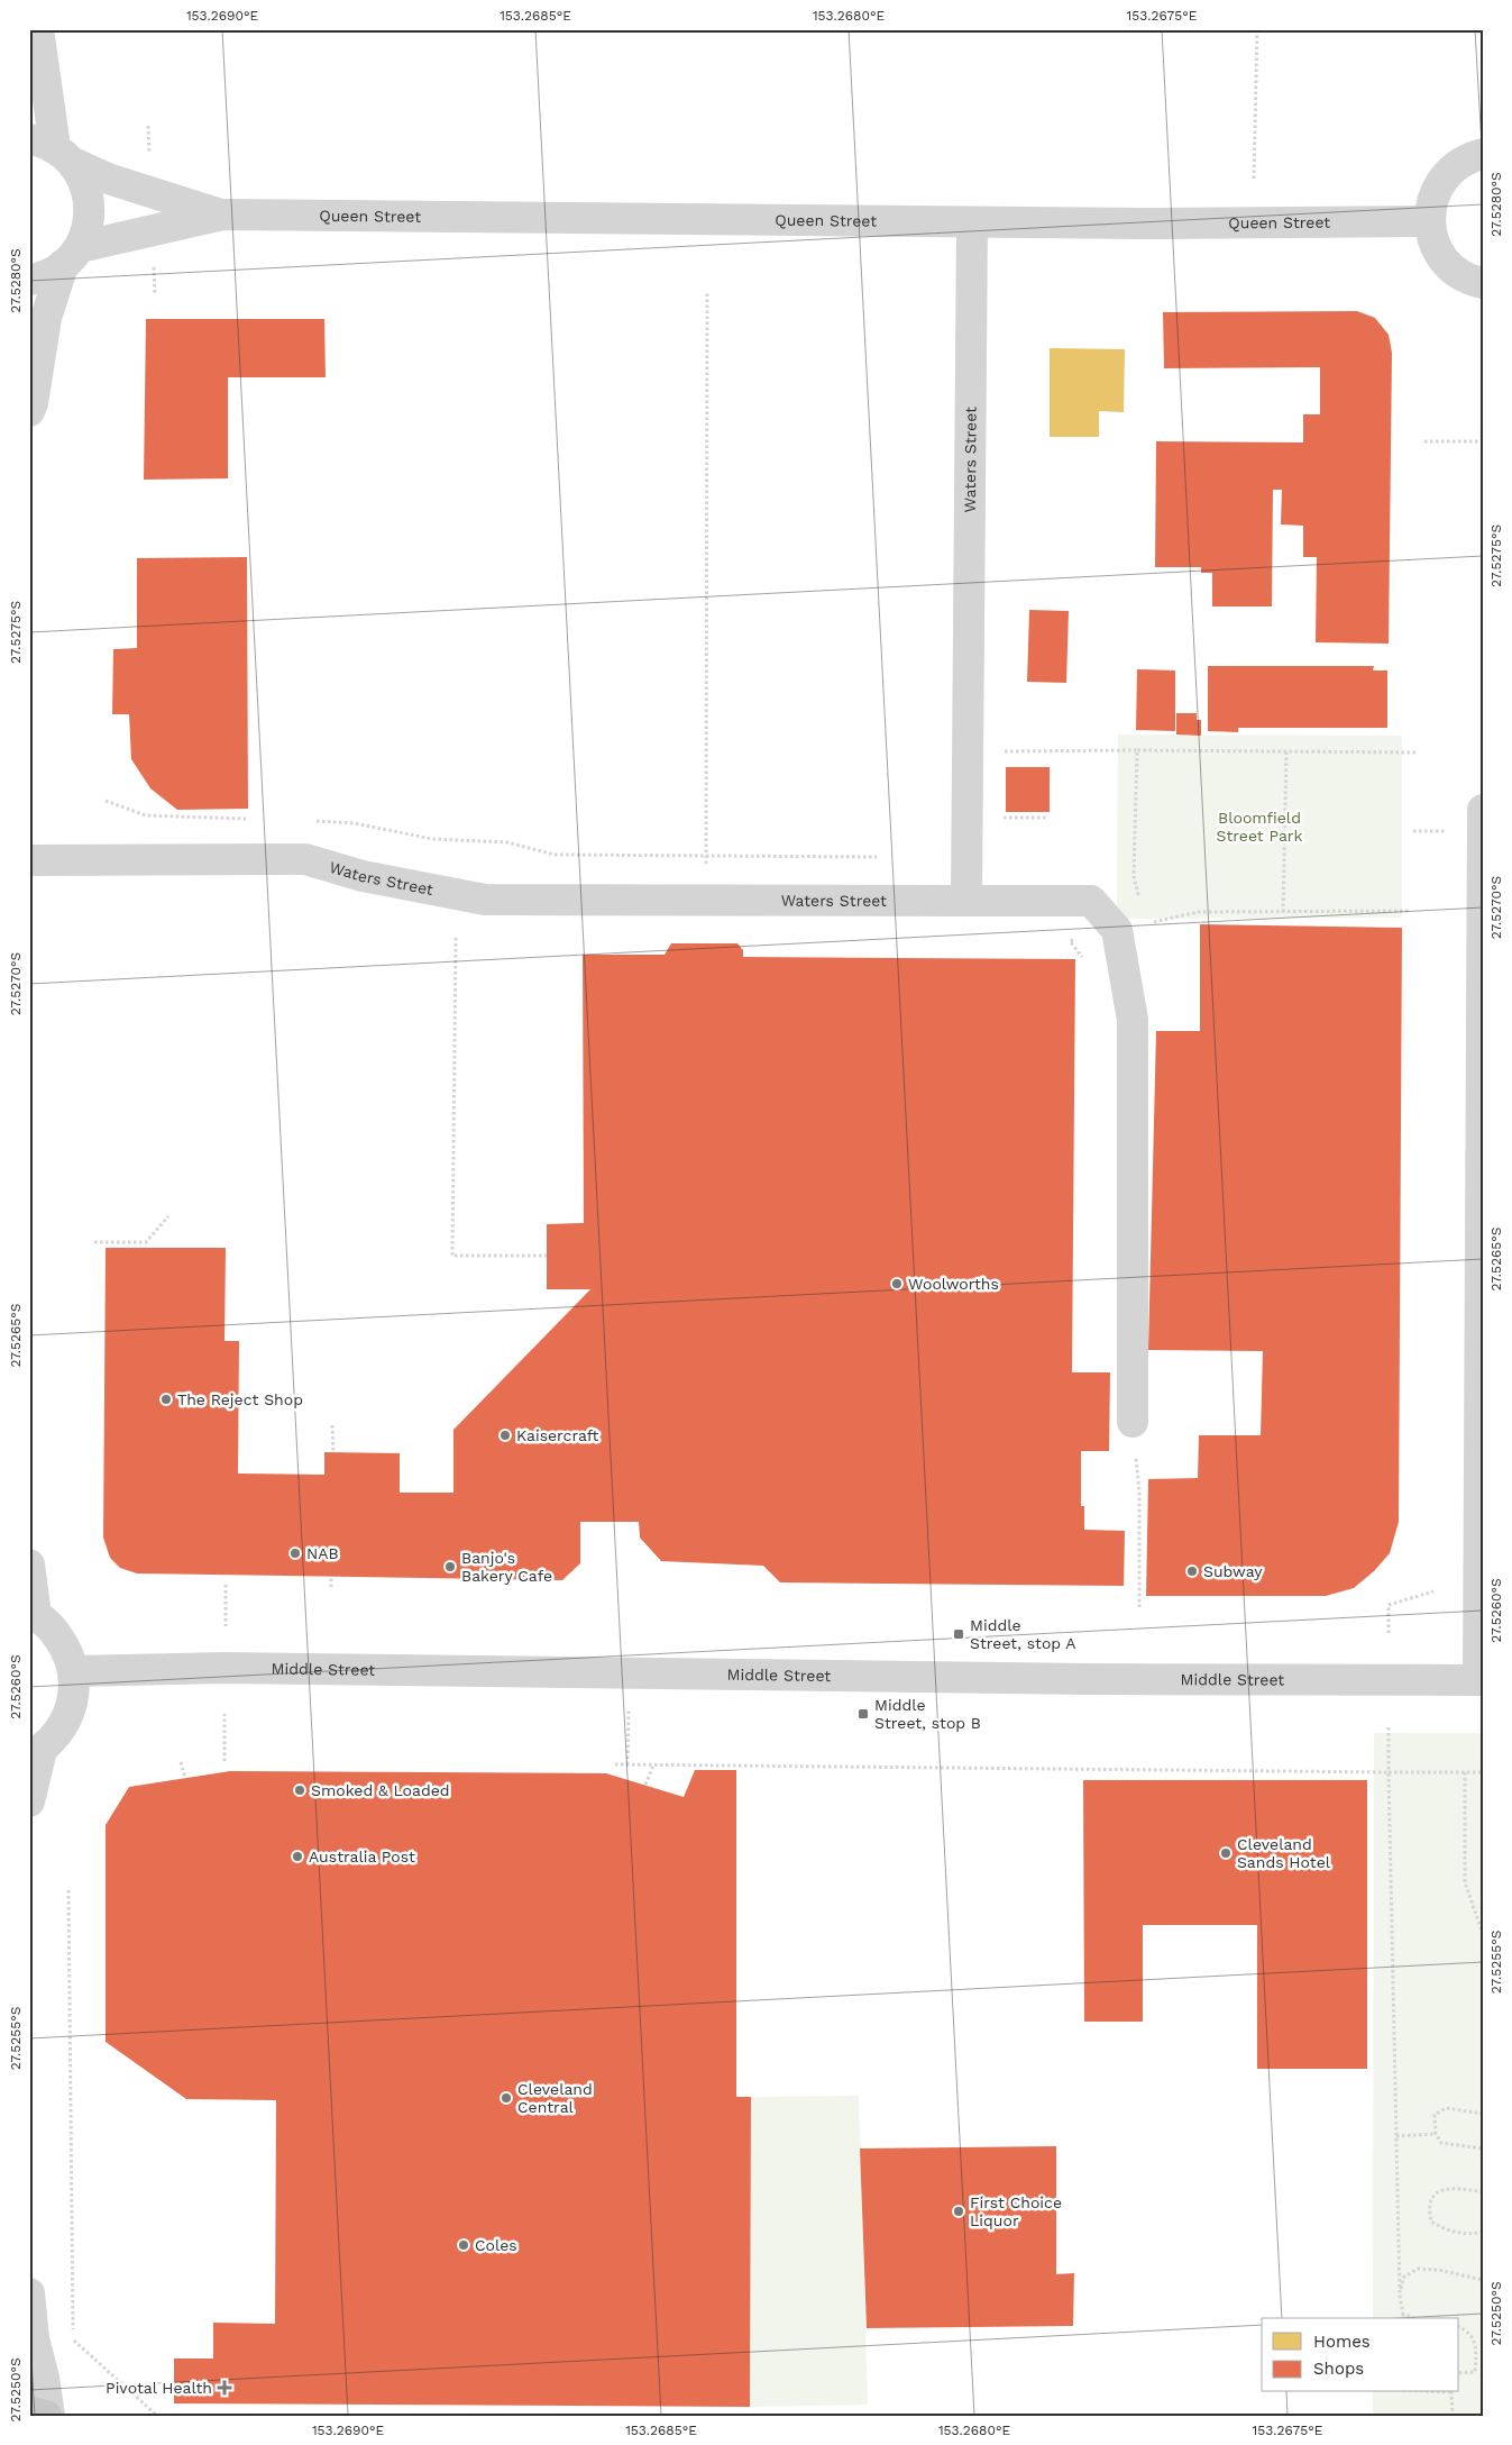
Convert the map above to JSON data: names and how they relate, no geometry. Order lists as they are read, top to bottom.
{
  "streets": {
    "street": ["Queen Street", "Waters Street", "Middle Street"]
  },
  "crossings": [
    ["Queen Street", "Waters Street"]
  ],
  "parks": ["Bloomfield Street Park"],
  "places": {
    "other": [
      "Woolworths",
      "The Reject Shop",
      "Kaisercraft",
      "NAB",
      "Banjo's Bakery Cafe",
      "Subway",
      "Smoked & Loaded",
      "Cleveland Sands Hotel",
      "Australia Post",
      "Cleveland Central",
      "First Choice Liquor",
      "Coles"
    ],
    "transit": ["Middle Street, stop A", "Middle Street, stop B"],
    "health": ["Pivotal Health"]
  },
  "legend": ["Homes", "Shops"],
  "coordinates": [
    "153.2690°E",
    "153.2685°E",
    "153.2680°E",
    "153.2675°E",
    "27.5280°S",
    "27.5275°S",
    "27.5270°S",
    "27.5265°S",
    "27.5260°S",
    "27.5255°S",
    "27.5250°S"
  ]
}
